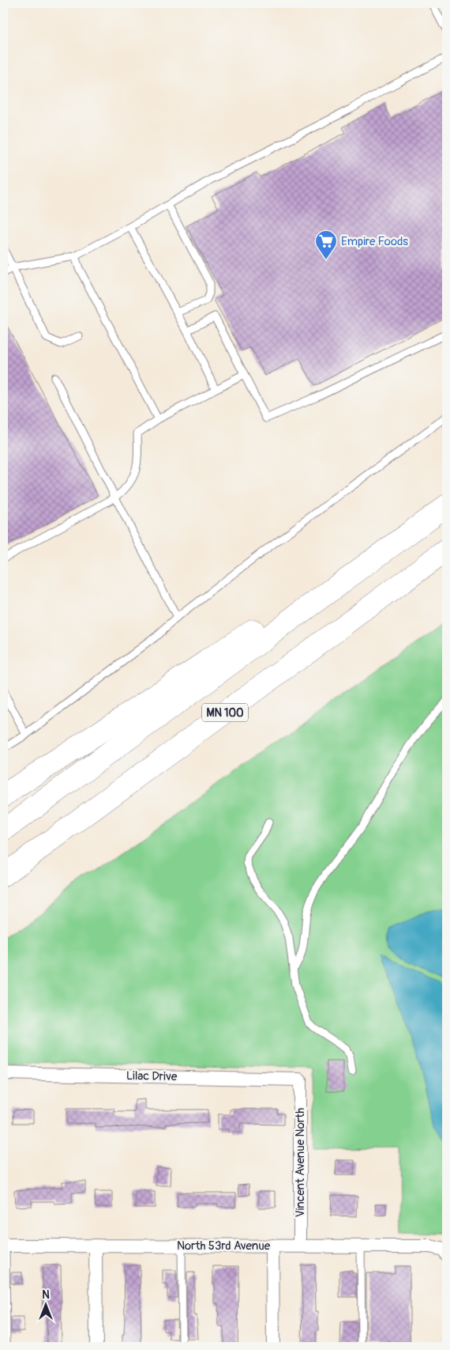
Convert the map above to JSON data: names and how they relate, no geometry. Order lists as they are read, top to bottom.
{
  "streets": {
    "highway": ["MN 100"],
    "street": ["Lilac Drive", "Vincent Avenue North", "North 53rd Avenue"]
  },
  "crossings": [
    ["Lilac Drive", "Vincent Avenue North"],
    ["Vincent Avenue North", "North 53rd Avenue"]
  ],
  "places": {
    "supermarket": ["Empire Foods"]
  },
  "north": "top"
}
